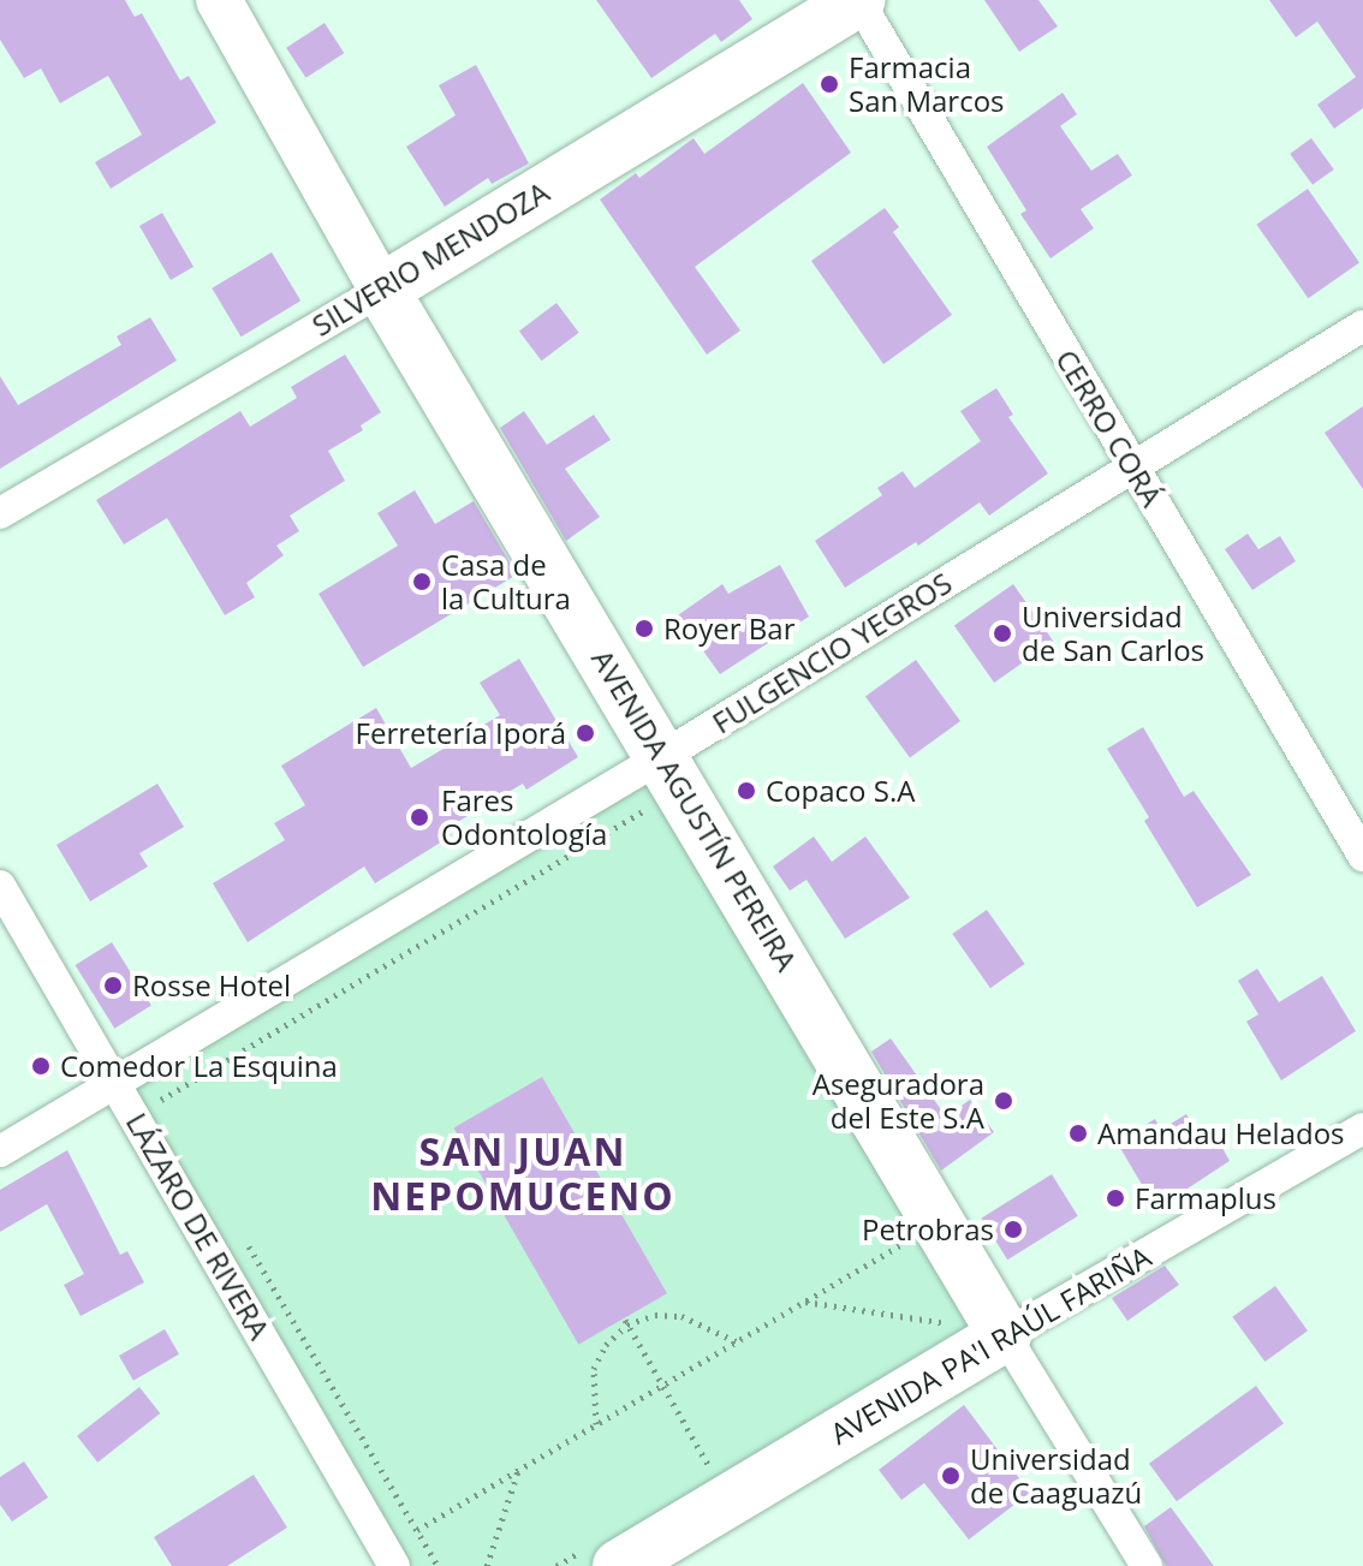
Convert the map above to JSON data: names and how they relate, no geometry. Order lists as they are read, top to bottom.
{
  "streets": {
    "highway": ["SILVERIO MENDOZA", "AVENIDA AGUSTÍN PEREIRA", "AVENIDA PA'I RAÚL FARIÑA"],
    "street": ["CERRO CORÁ", "FULGENCIO YEGROS", "LÁZARO DE RIVERA"]
  },
  "crossings": [
    ["SILVERIO MENDOZA", "CERRO CORÁ"],
    ["SILVERIO MENDOZA", "AVENIDA AGUSTÍN PEREIRA"],
    ["CERRO CORÁ", "FULGENCIO YEGROS"],
    ["FULGENCIO YEGROS", "AVENIDA AGUSTÍN PEREIRA"],
    ["FULGENCIO YEGROS", "LÁZARO DE RIVERA"],
    ["AVENIDA AGUSTÍN PEREIRA", "AVENIDA PA'I RAÚL FARIÑA"]
  ],
  "districts": ["SAN JUAN NEPOMUCENO"],
  "places": [
    "Farmacia San Marcos",
    "Casa de la Cultura",
    "Royer Bar",
    "Universidad de San Carlos",
    "Ferretería Iporá",
    "Copaco S.A",
    "Fares Odontología",
    "Rosse Hotel",
    "Comedor La Esquina",
    "Aseguradora del Este S.A",
    "Amandau Helados",
    "Farmaplus",
    "Petrobras",
    "Universidad de Caaguazú"
  ]
}
